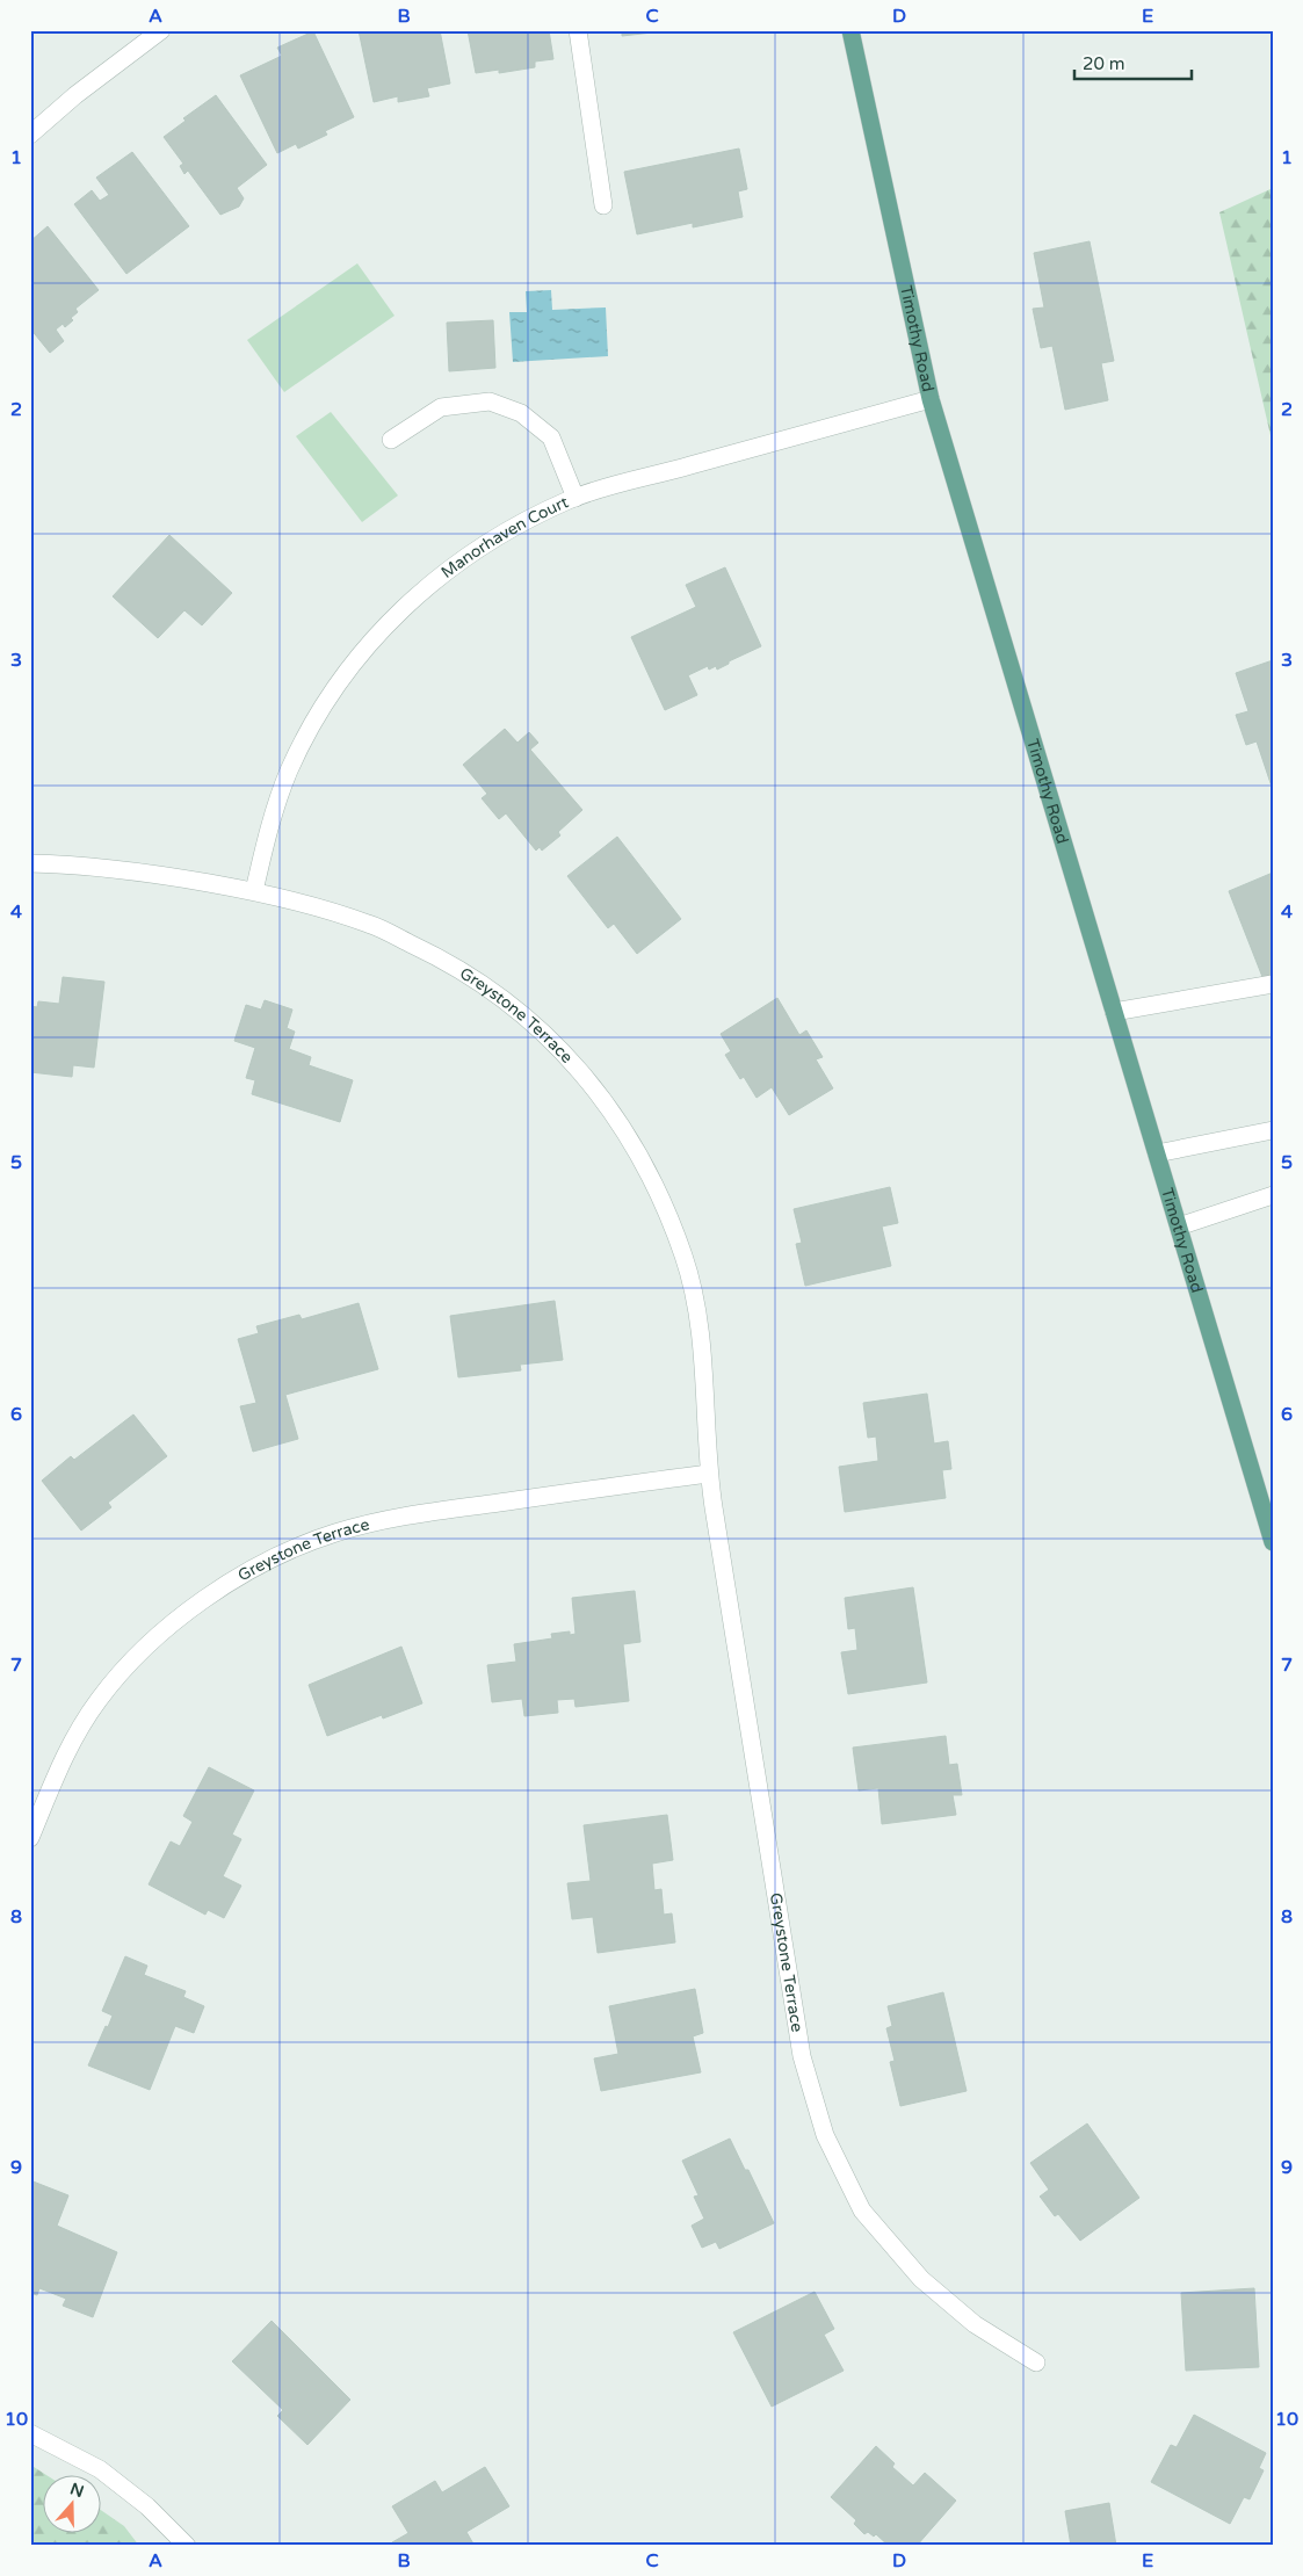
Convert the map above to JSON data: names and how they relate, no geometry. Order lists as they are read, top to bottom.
{
  "streets": {
    "main road": ["Timothy Road"],
    "street": ["Manorhaven Court", "Greystone Terrace"]
  },
  "crossings": [
    ["Timothy Road", "Manorhaven Court"],
    ["Manorhaven Court", "Greystone Terrace"]
  ],
  "scale_bar": "20 m",
  "north": "top",
  "grid": {
    "columns": [
      "A",
      "B",
      "C",
      "D",
      "E"
    ],
    "rows": [
      "1",
      "2",
      "3",
      "4",
      "5",
      "6",
      "7",
      "8",
      "9",
      "10"
    ]
  }
}
